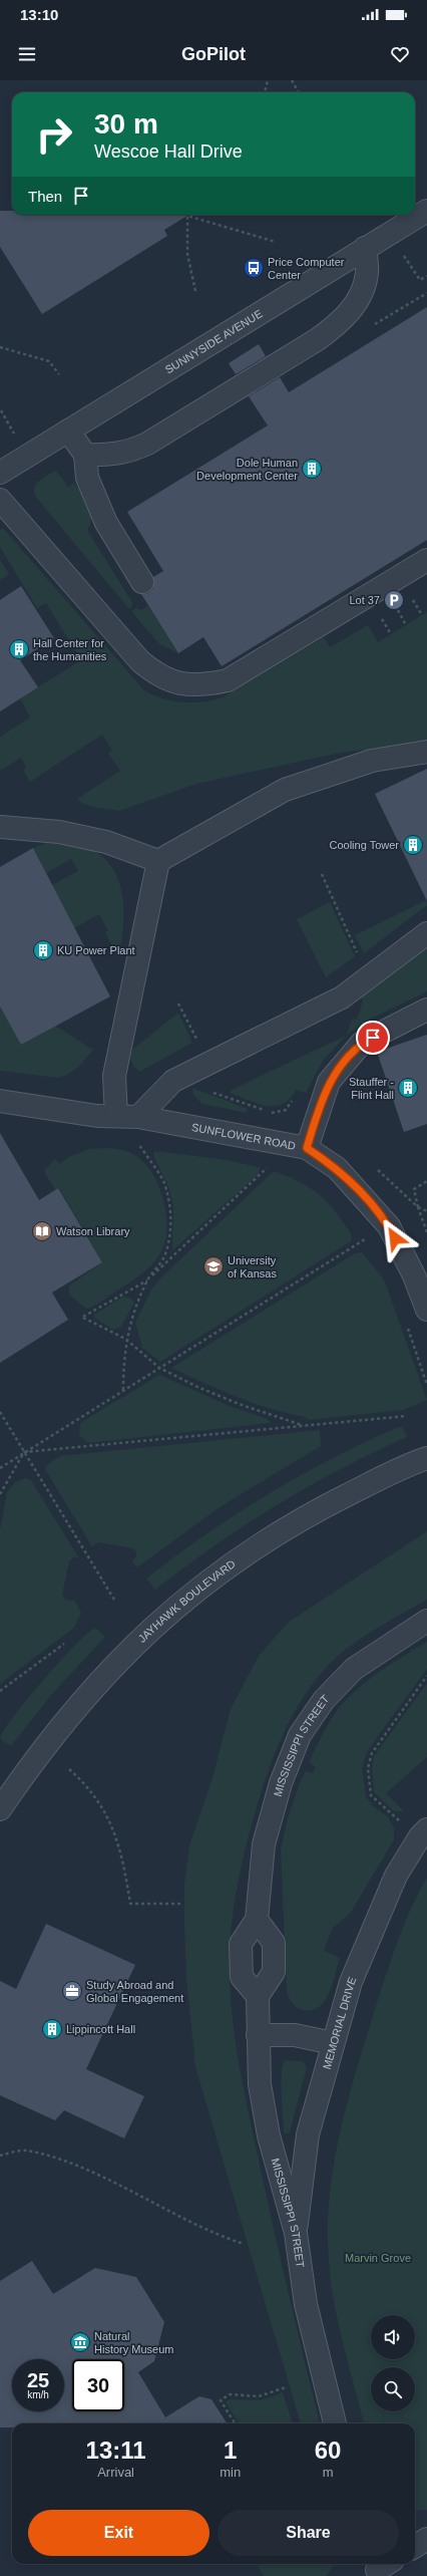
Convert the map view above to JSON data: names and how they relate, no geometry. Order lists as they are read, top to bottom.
{
  "streets": {
    "street": [
      "SUNNYSIDE AVENUE",
      "SUNFLOWER ROAD",
      "JAYHAWK BOULEVARD",
      "MISSISSIPPI STREET",
      "MEMORIAL DRIVE"
    ]
  },
  "crossings": [
    ["MISSISSIPPI STREET", "MEMORIAL DRIVE"]
  ],
  "parks": ["Marvin Grove"],
  "places": {
    "bus stop": ["Price Computer Center"],
    "building": [
      "Dole Human Development Center",
      "Hall Center for the Humanities",
      "Cooling Tower",
      "KU Power Plant",
      "Stauffer - Flint Hall",
      "Lippincott Hall"
    ],
    "parking": ["Lot 37"],
    "library": ["Watson Library"],
    "school or university": ["University of Kansas"],
    "office": ["Study Abroad and Global Engagement"],
    "museum": ["Natural History Museum"]
  },
  "page": {
    "status": "13:10",
    "header": "GoPilot",
    "turn": ["30 m", "Wescoe Hall Drive"],
    "then": "Then",
    "speed": "25 km/h",
    "limit": "30",
    "eta": [
      "13:11",
      "Arrival",
      "1",
      "min",
      "60",
      "m"
    ],
    "buttons": ["Exit", "Share"]
  }
}
